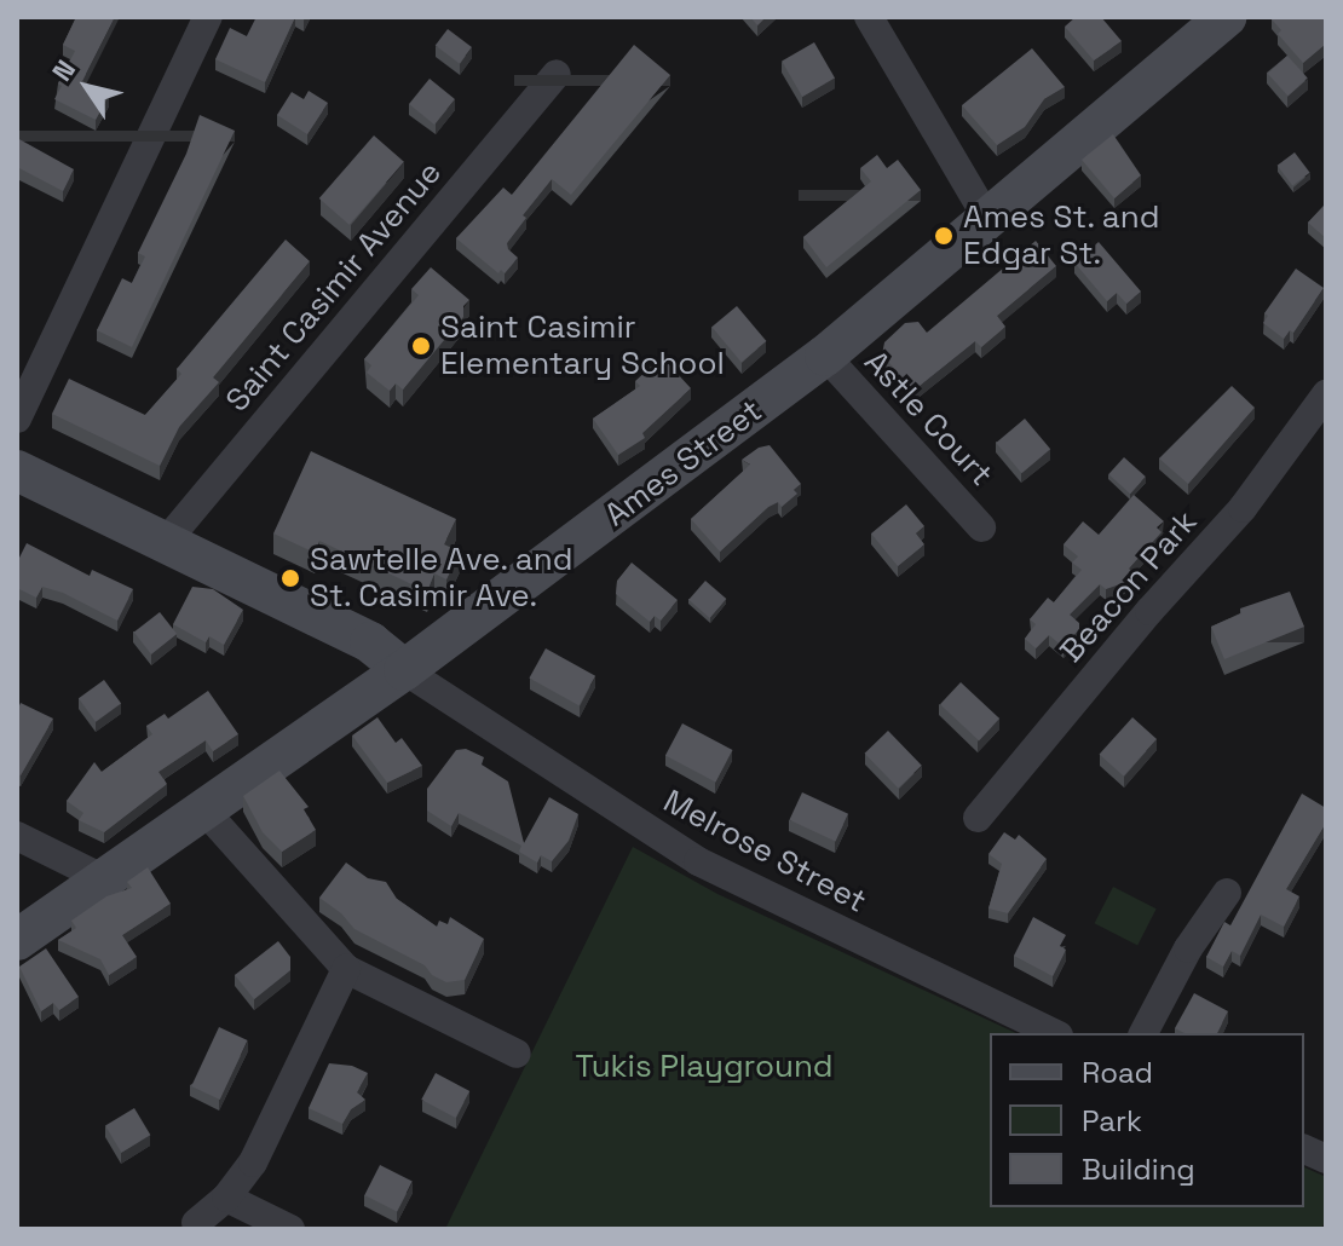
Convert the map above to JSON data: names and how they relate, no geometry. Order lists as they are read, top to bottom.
{
  "streets": {
    "street": [
      "Saint Casimir Avenue",
      "Astle Court",
      "Ames Street",
      "Beacon Park",
      "Melrose Street"
    ]
  },
  "crossings": [
    ["Astle Court", "Ames Street"],
    ["Ames Street", "Melrose Street"]
  ],
  "parks": ["Tukis Playground"],
  "places": ["Ames St. and Edgar St.", "Saint Casimir Elementary School", "Sawtelle Ave. and St. Casimir Ave."],
  "legend": ["Road", "Park", "Building"],
  "north": "top left"
}
